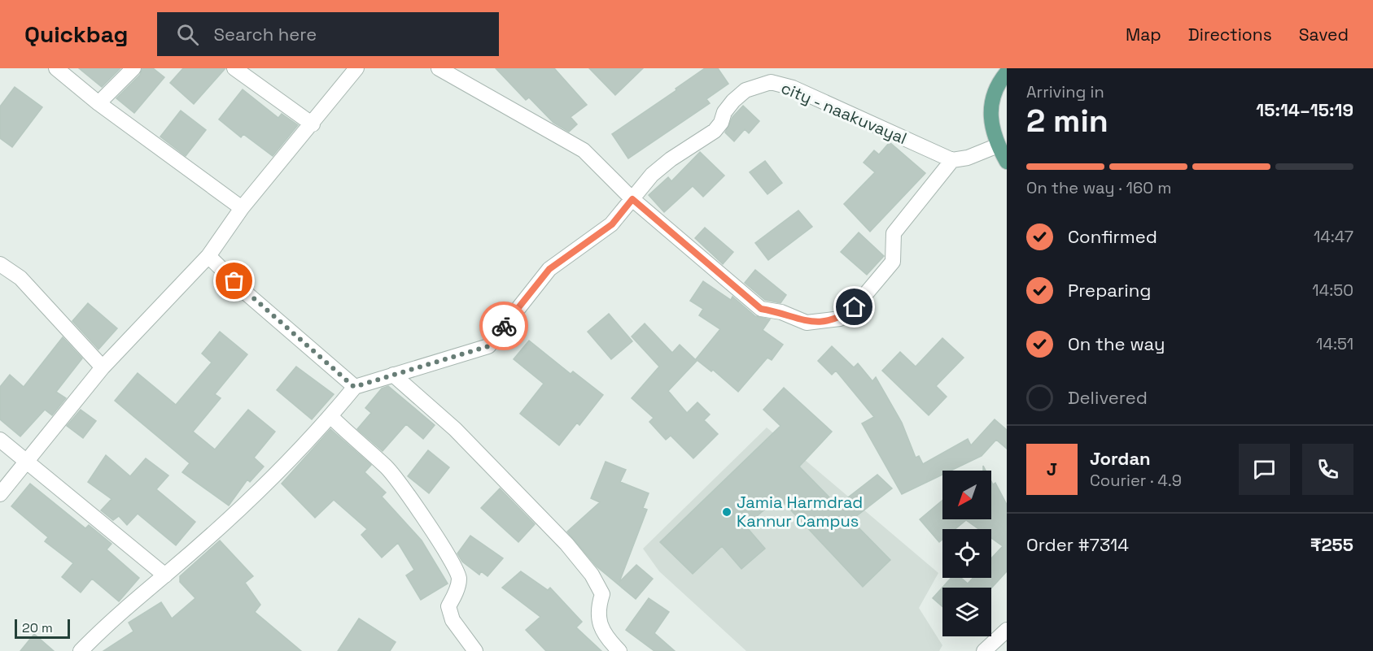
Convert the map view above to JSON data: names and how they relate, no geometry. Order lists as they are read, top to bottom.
{
  "streets": {
    "street": ["city - naakuvayal"]
  },
  "places": ["Jamia Harmdrad Kannur Campus"],
  "scale_bar": "20 m",
  "north": "bottom left",
  "page": {
    "header": "Quickbag",
    "search": "Search here",
    "nav": ["Map", "Directions", "Saved"],
    "heading": ["2 min", "Arriving in", "15:14–15:19"],
    "panel": [
      "Jordan",
      "Courier · 4.9",
      "Order #7314",
      "₹255"
    ],
    "bar": "On the way · 160 m",
    "list": [
      ["Confirmed", "14:47"],
      ["Preparing", "14:50"],
      ["On the way", "14:51"],
      "Delivered"
    ],
    "round": "J",
    "scale": "20 m"
  }
}
